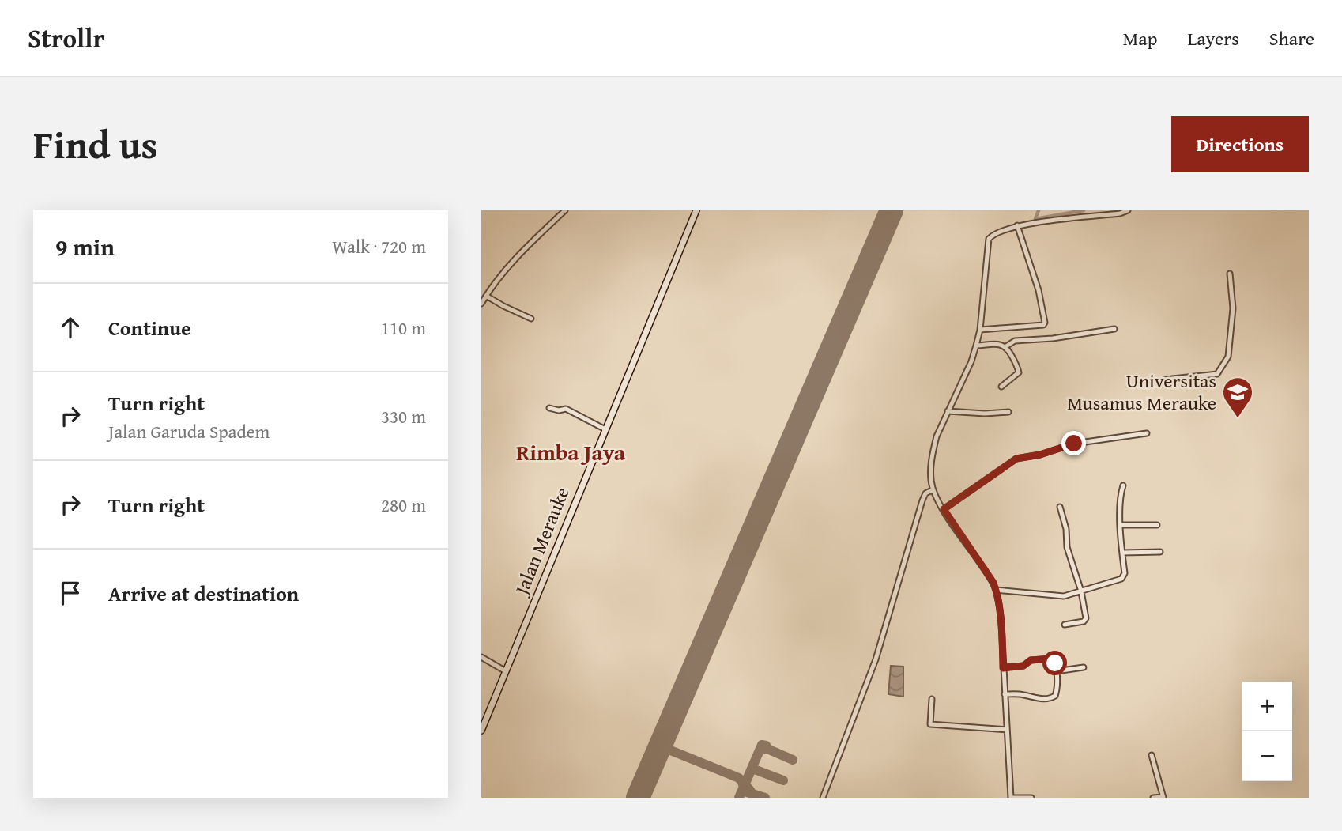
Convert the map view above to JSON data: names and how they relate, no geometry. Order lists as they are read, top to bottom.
{
  "streets": {
    "street": ["Jalan Merauke"]
  },
  "districts": ["Rimba Jaya"],
  "places": {
    "school or university": ["Universitas Musamus Merauke"]
  },
  "page": {
    "header": "Strollr",
    "nav": ["Map", "Layers", "Share"],
    "title": "Find us",
    "buttons": "Directions",
    "heading": ["9 min", "Walk · 720 m"],
    "list": [
      ["Continue", "110 m"],
      ["Turn right", "Jalan Garuda Spadem", "330 m"],
      ["Turn right", "280 m"],
      "Arrive at destination"
    ],
    "map_buttons": ["+", "−"]
  }
}
